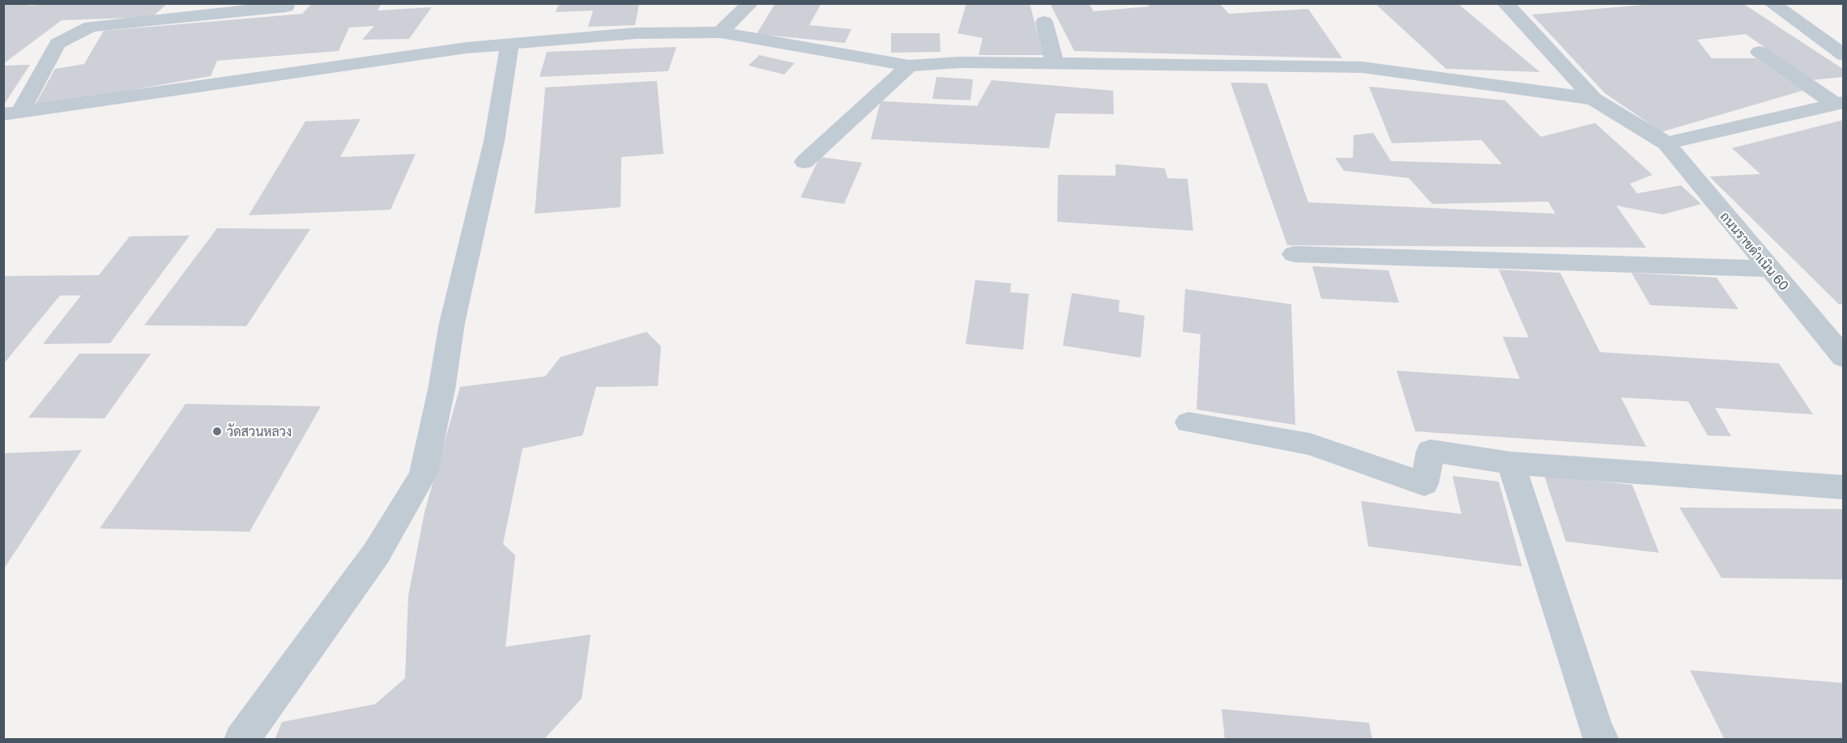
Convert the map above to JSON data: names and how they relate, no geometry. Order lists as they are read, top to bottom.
{
  "streets": {
    "street": ["ถนนราขดำเนิน 60"]
  },
  "places": ["วัดสวนหลวง"]
}
